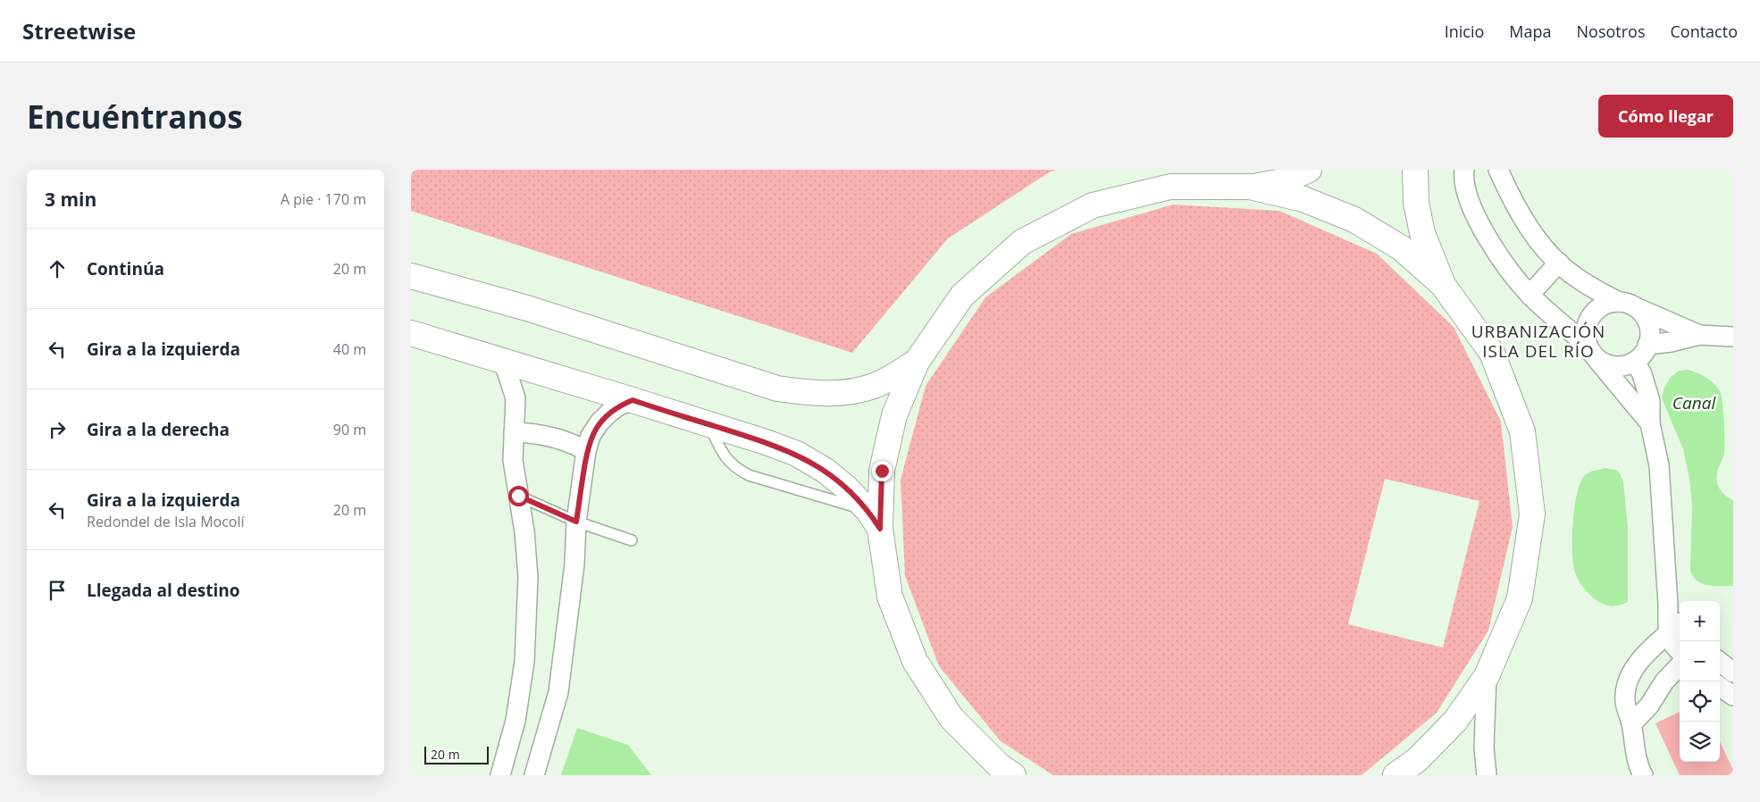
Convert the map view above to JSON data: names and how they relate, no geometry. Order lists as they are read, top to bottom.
{
  "districts": ["URBANIZACIÓN ISLA DEL RÍO"],
  "water": ["Canal"],
  "scale_bar": "20 m",
  "page": {
    "header": "Streetwise",
    "nav": [
      "Inicio",
      "Mapa",
      "Nosotros",
      "Contacto"
    ],
    "buttons": "Cómo llegar",
    "title": "Encuéntranos",
    "heading": ["3 min", "A pie · 170 m"],
    "list": [
      ["Continúa", "20 m"],
      ["Gira a la izquierda", "40 m"],
      ["Gira a la derecha", "90 m"],
      ["Gira a la izquierda", "Redondel de Isla Mocolí", "20 m"],
      "Llegada al destino"
    ],
    "map_buttons": ["+", "−"],
    "scale": "20 m"
  }
}
